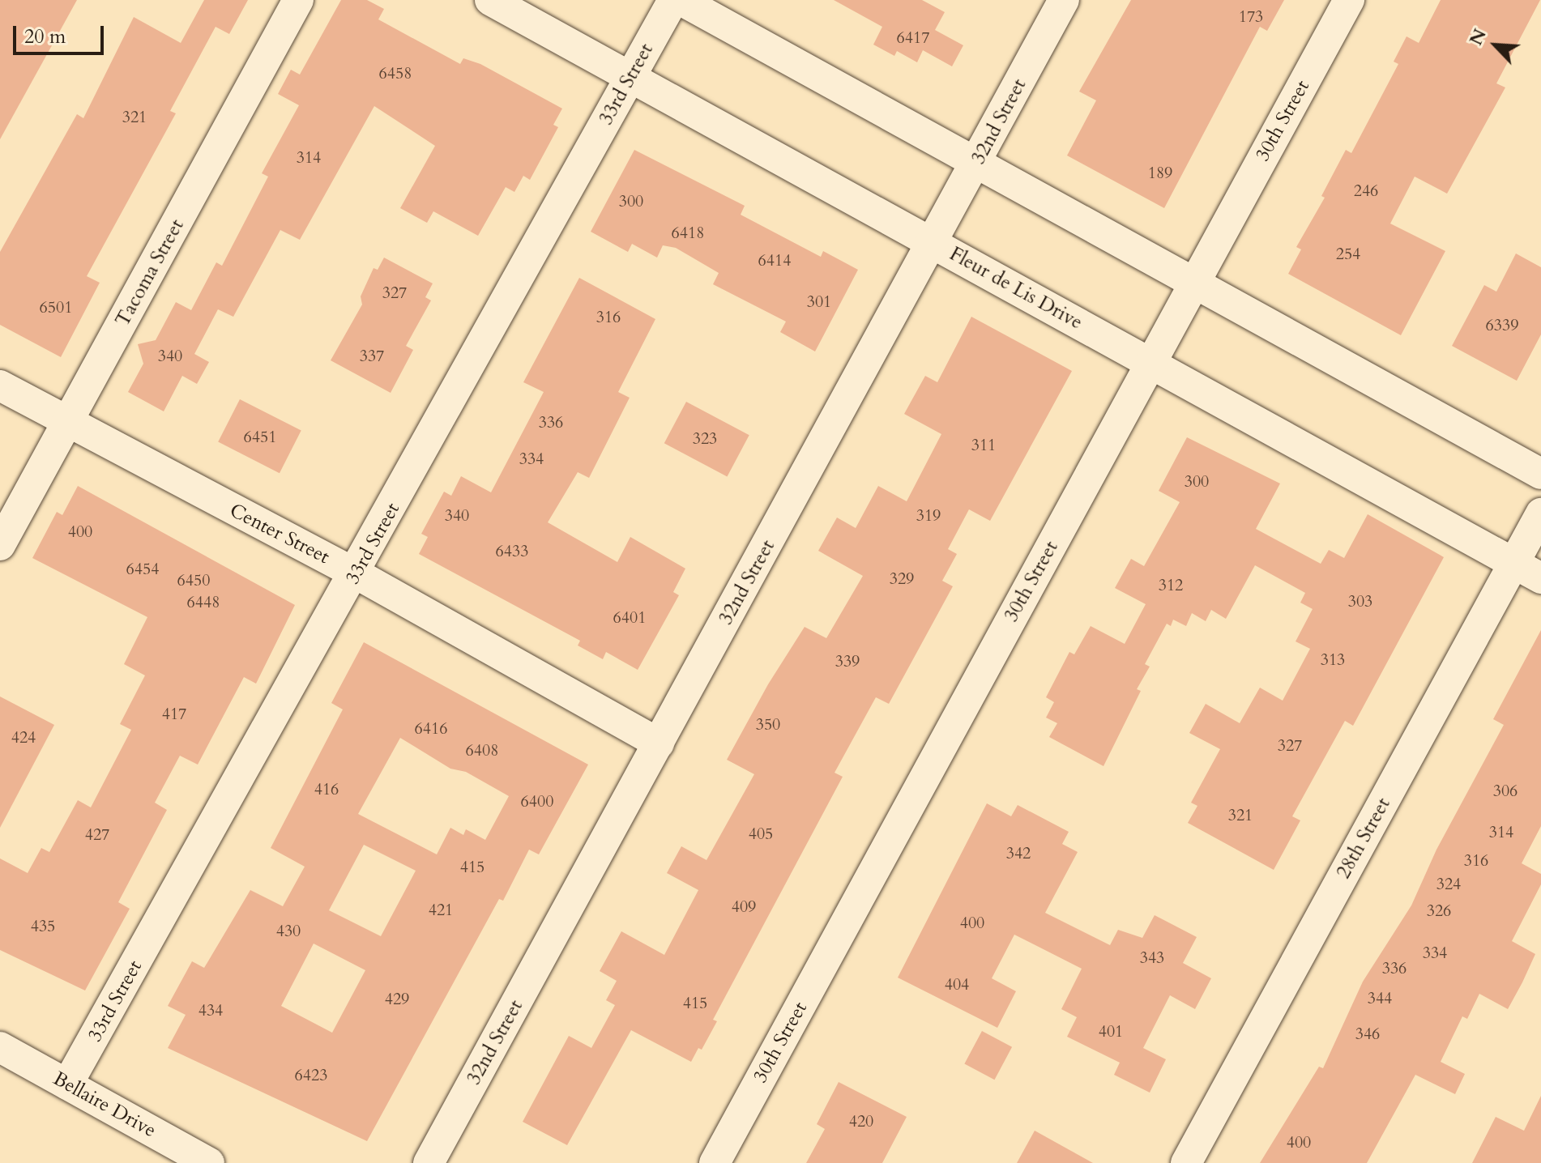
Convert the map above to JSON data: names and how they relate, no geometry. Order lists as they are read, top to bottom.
{
  "streets": {
    "street": [
      "33rd Street",
      "30th Street",
      "32nd Street",
      "Tacoma Street",
      "Fleur de Lis Drive",
      "Center Street",
      "28th Street",
      "Bellaire Drive"
    ]
  },
  "crossings": [
    ["33rd Street", "Fleur de Lis Drive"],
    ["33rd Street", "Center Street"],
    ["33rd Street", "Bellaire Drive"],
    ["30th Street", "Fleur de Lis Drive"],
    ["32nd Street", "Fleur de Lis Drive"],
    ["32nd Street", "Center Street"],
    ["Tacoma Street", "Center Street"],
    ["Fleur de Lis Drive", "28th Street"]
  ],
  "house_numbers": [
    "173",
    "6417",
    "6458",
    "321",
    "314",
    "189",
    "246",
    "300",
    "6418",
    "254",
    "6414",
    "327",
    "301",
    "6501",
    "316",
    "6339",
    "340",
    "337",
    "336",
    "6451",
    "323",
    "311",
    "334",
    "300",
    "340",
    "319",
    "400",
    "6433",
    "6454",
    "329",
    "6450",
    "312",
    "303",
    "6448",
    "6401",
    "313",
    "339",
    "417",
    "350",
    "6416",
    "424",
    "327",
    "6408",
    "416",
    "306",
    "6400",
    "321",
    "314",
    "405",
    "427",
    "342",
    "316",
    "415",
    "324",
    "409",
    "421",
    "326",
    "400",
    "435",
    "430",
    "334",
    "343",
    "336",
    "404",
    "344",
    "429",
    "415",
    "434",
    "401",
    "346",
    "6423",
    "420",
    "400"
  ],
  "scale_bar": "20 m",
  "north": "top left"
}
